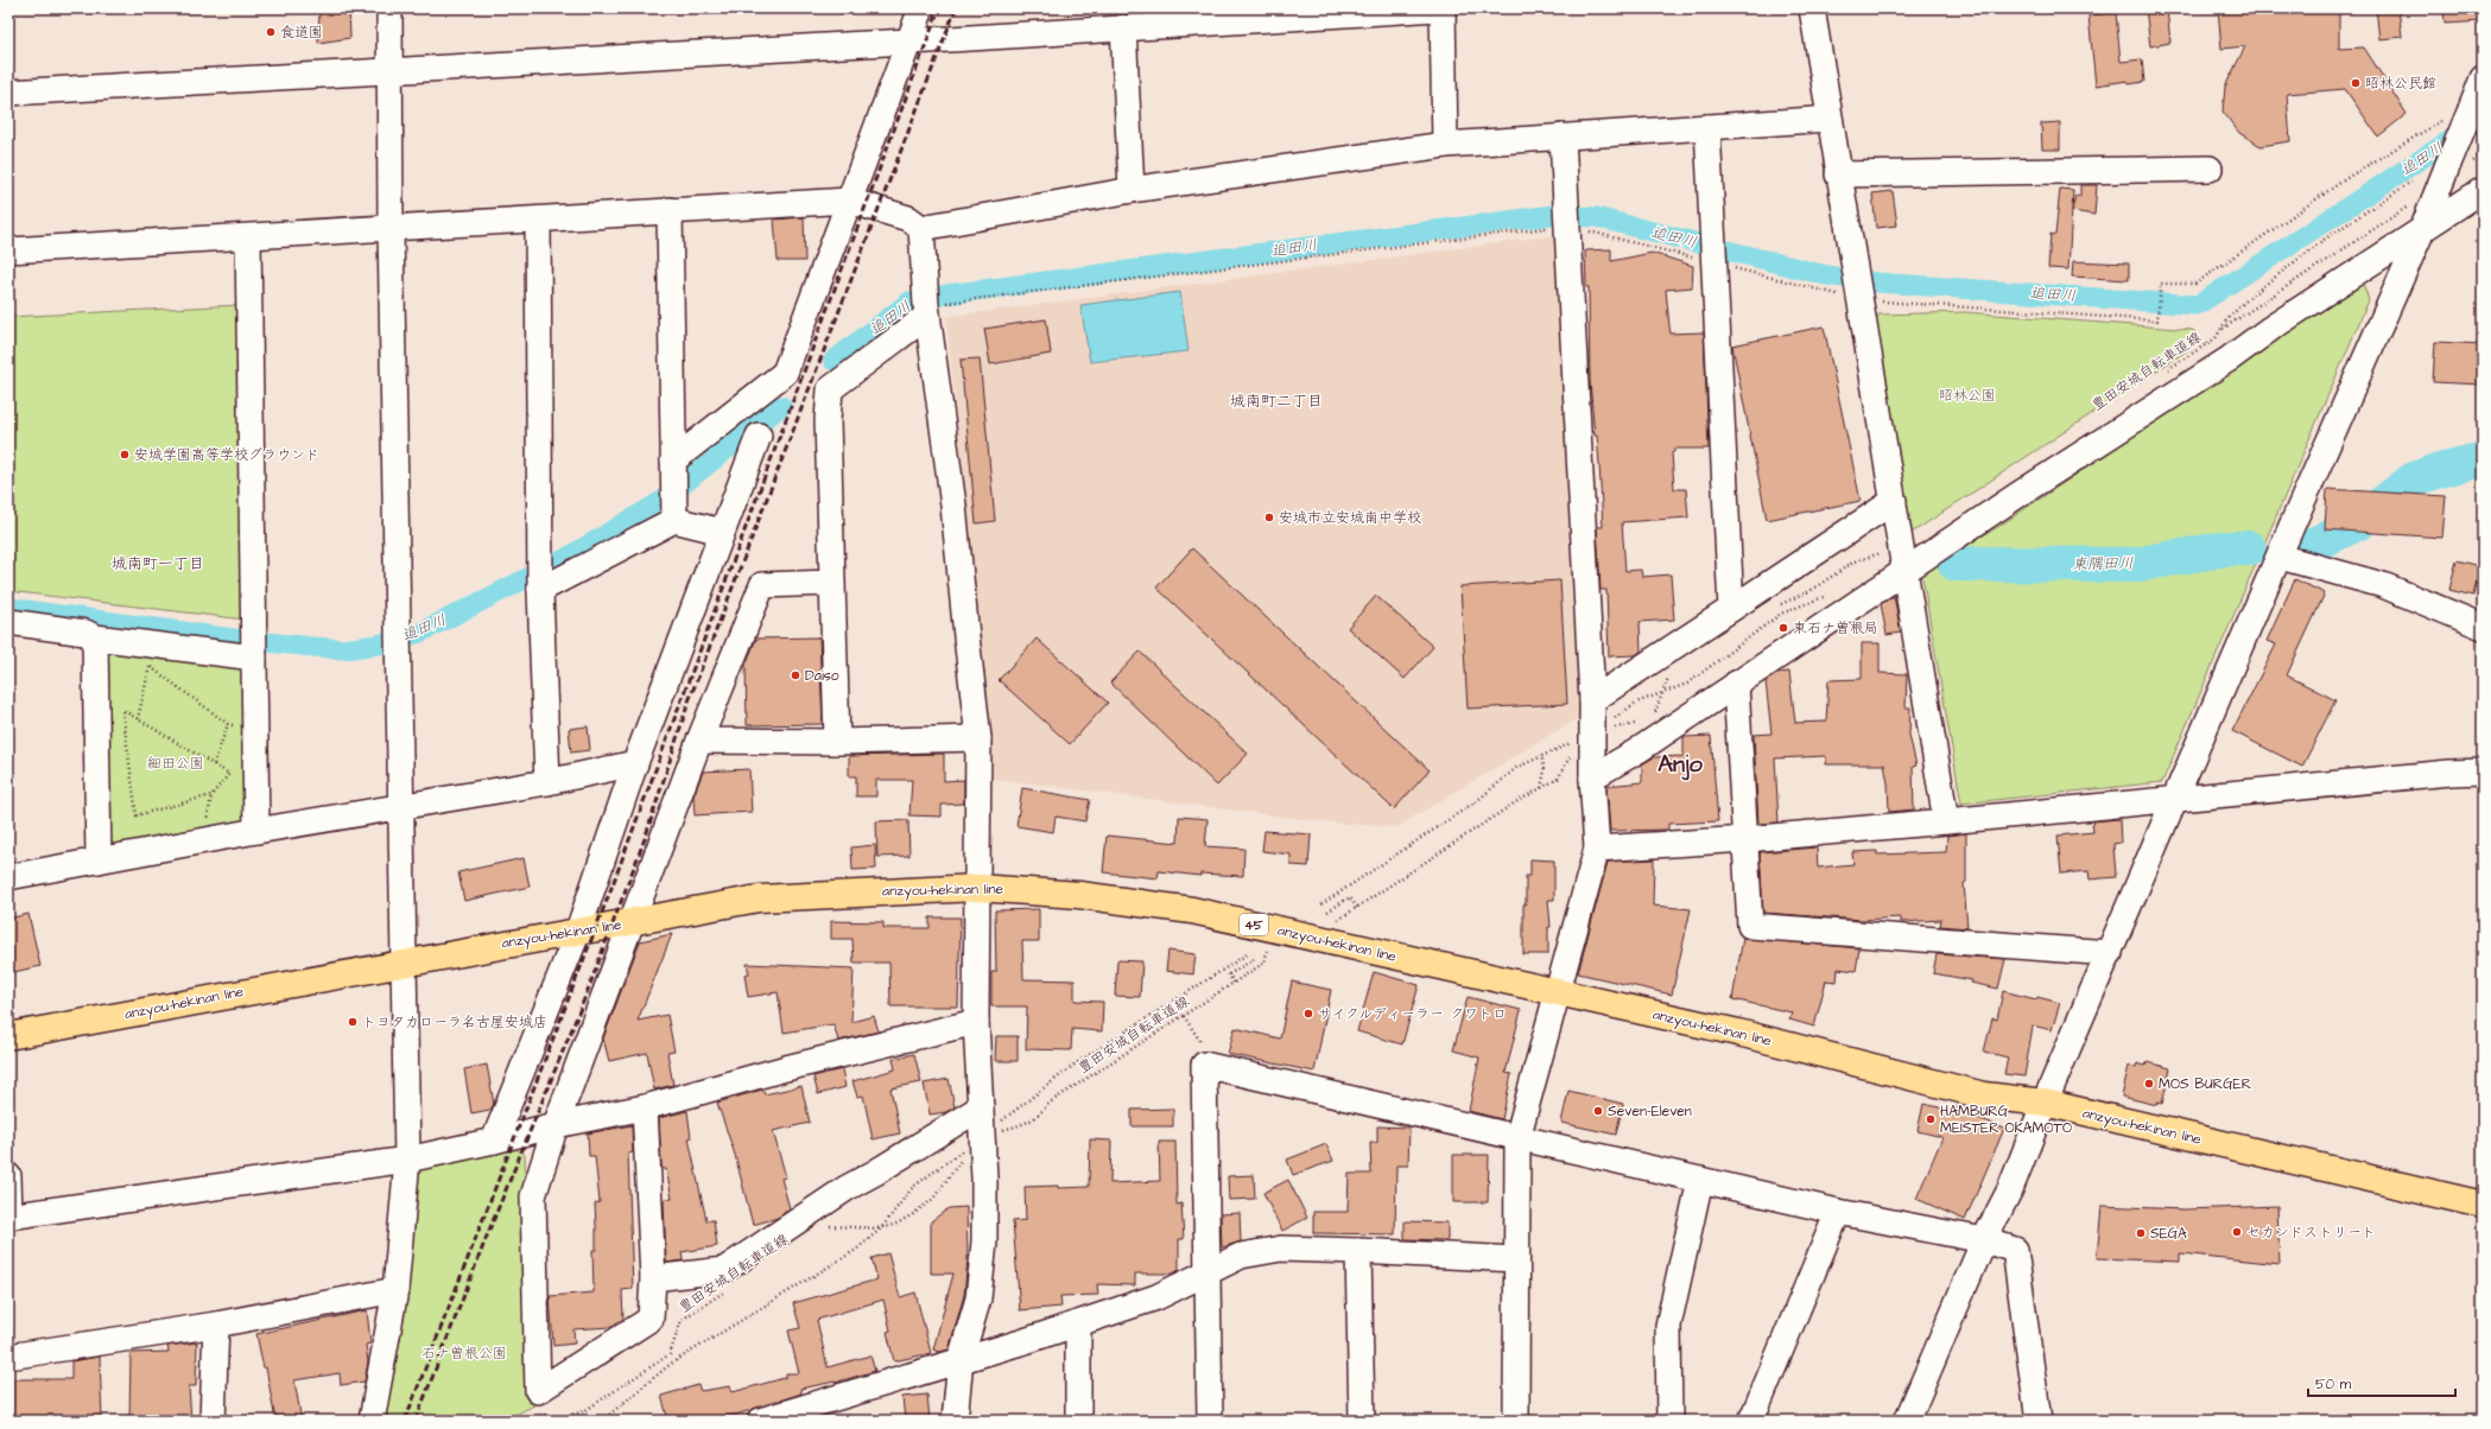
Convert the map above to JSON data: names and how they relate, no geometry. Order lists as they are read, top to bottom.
{
  "streets": {
    "main road": ["anzyou-hekinan line", "45"],
    "path": ["豊田安城自転車道線"]
  },
  "crossings": [
    ["豊田安城自転車道線", "anzyou-hekinan line"]
  ],
  "districts": ["城南町二丁目", "城南町一丁目", "Anjo"],
  "water": ["追田川", "東隅田川"],
  "parks": ["昭林公園", "細田公園", "石ナ曽根公園"],
  "places": [
    "食道園",
    "昭林公民館",
    "安城学園高等学校グラウンド",
    "安城市立安城南中学校",
    "東石ナ曽根局",
    "Daiso",
    "サイクルディーラー クワトロ",
    "トヨタカローラ名古屋安城店",
    "MOS BURGER",
    "Seven-Eleven",
    "HAMBURG MEISTER OKAMOTO",
    "セカンドストリート",
    "SEGA"
  ],
  "scale_bar": "50 m"
}
